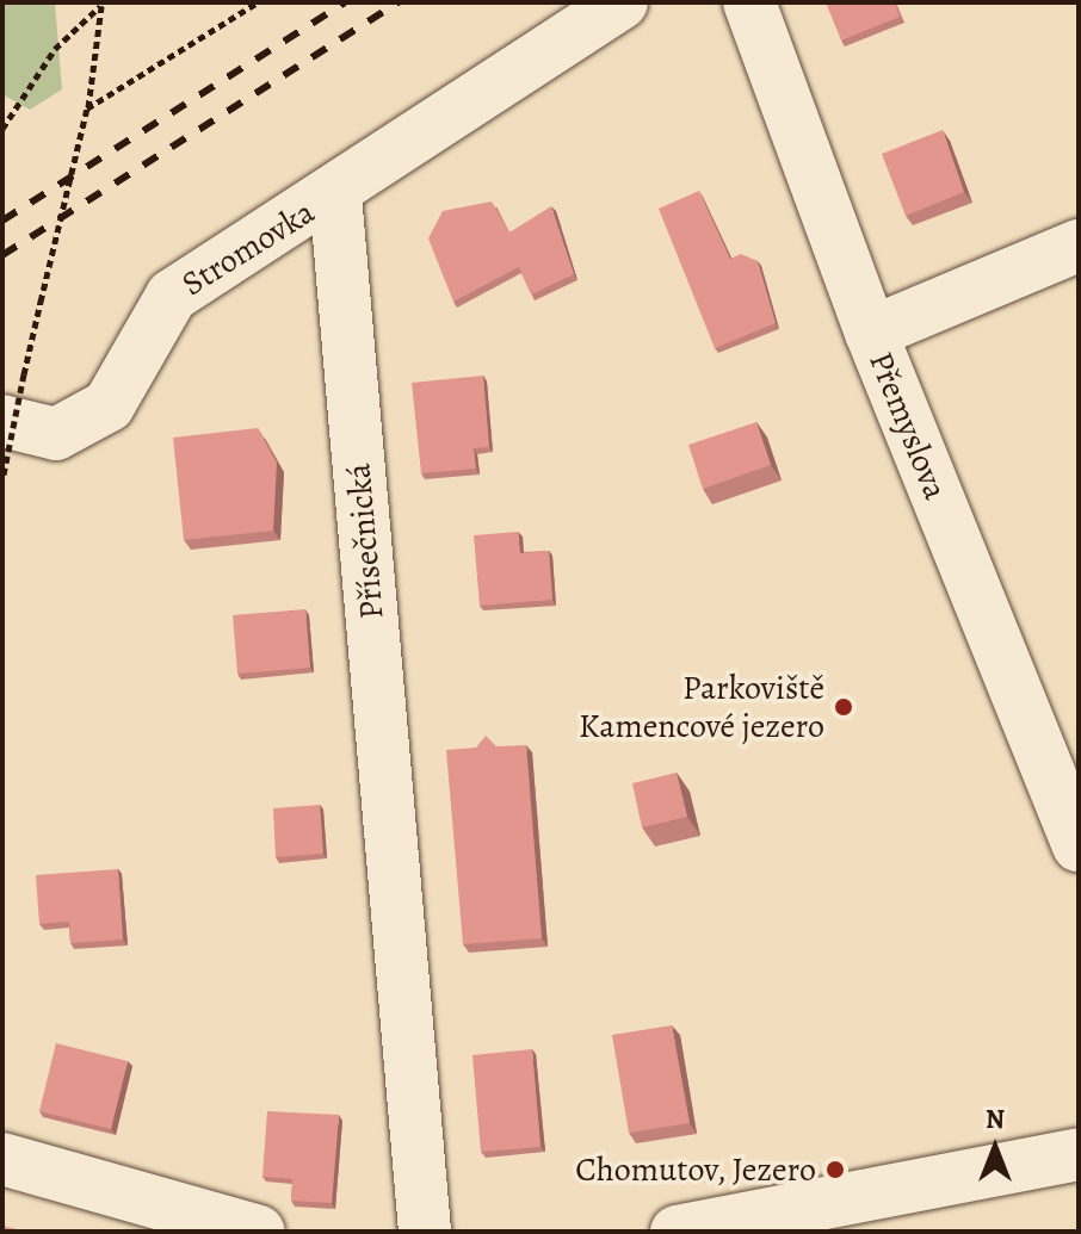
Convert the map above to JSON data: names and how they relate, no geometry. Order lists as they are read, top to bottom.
{
  "streets": {
    "street": ["Stromovka", "Přemyslova", "Přísečnická"]
  },
  "crossings": [
    ["Stromovka", "Přísečnická"]
  ],
  "places": ["Parkoviště Kamencové jezero", "Chomutov, Jezero"],
  "north": "top"
}
